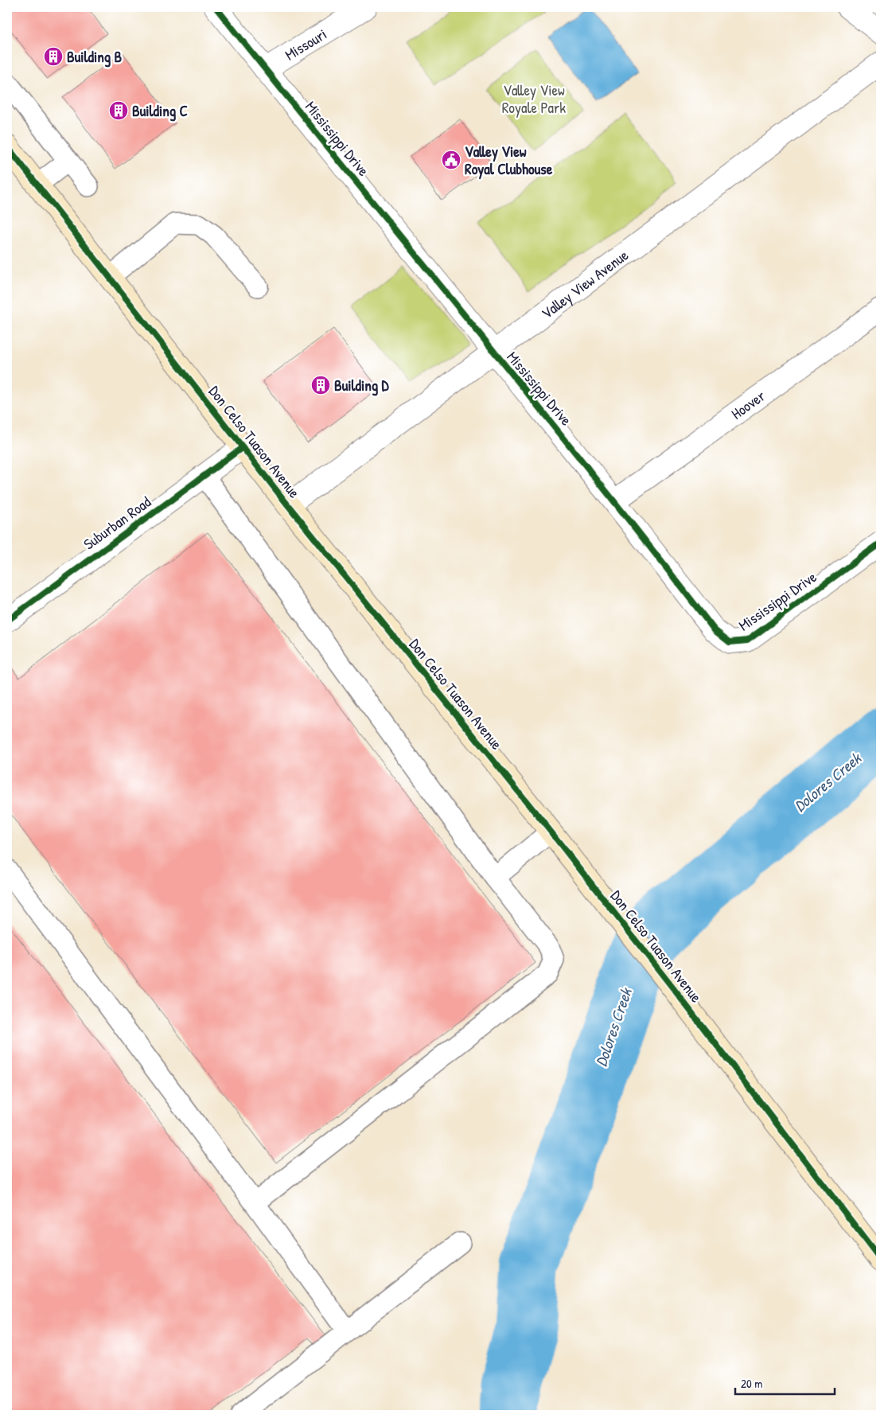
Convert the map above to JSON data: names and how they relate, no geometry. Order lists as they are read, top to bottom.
{
  "streets": {
    "street": [
      "Missouri",
      "Mississippi Drive",
      "Valley View Avenue",
      "Hoover",
      "Don Celso Tuason Avenue",
      "Suburban Road"
    ]
  },
  "crossings": [
    ["Missouri", "Mississippi Drive"],
    ["Mississippi Drive", "Valley View Avenue"],
    ["Mississippi Drive", "Hoover"],
    ["Valley View Avenue", "Don Celso Tuason Avenue"],
    ["Don Celso Tuason Avenue", "Suburban Road"]
  ],
  "water": ["Dolores Creek"],
  "parks": ["Valley View Royale Park"],
  "places": {
    "building": ["Building B", "Building C", "Building D"],
    "public building": ["Valley View Royal Clubhouse"]
  },
  "scale_bar": "20 m"
}
